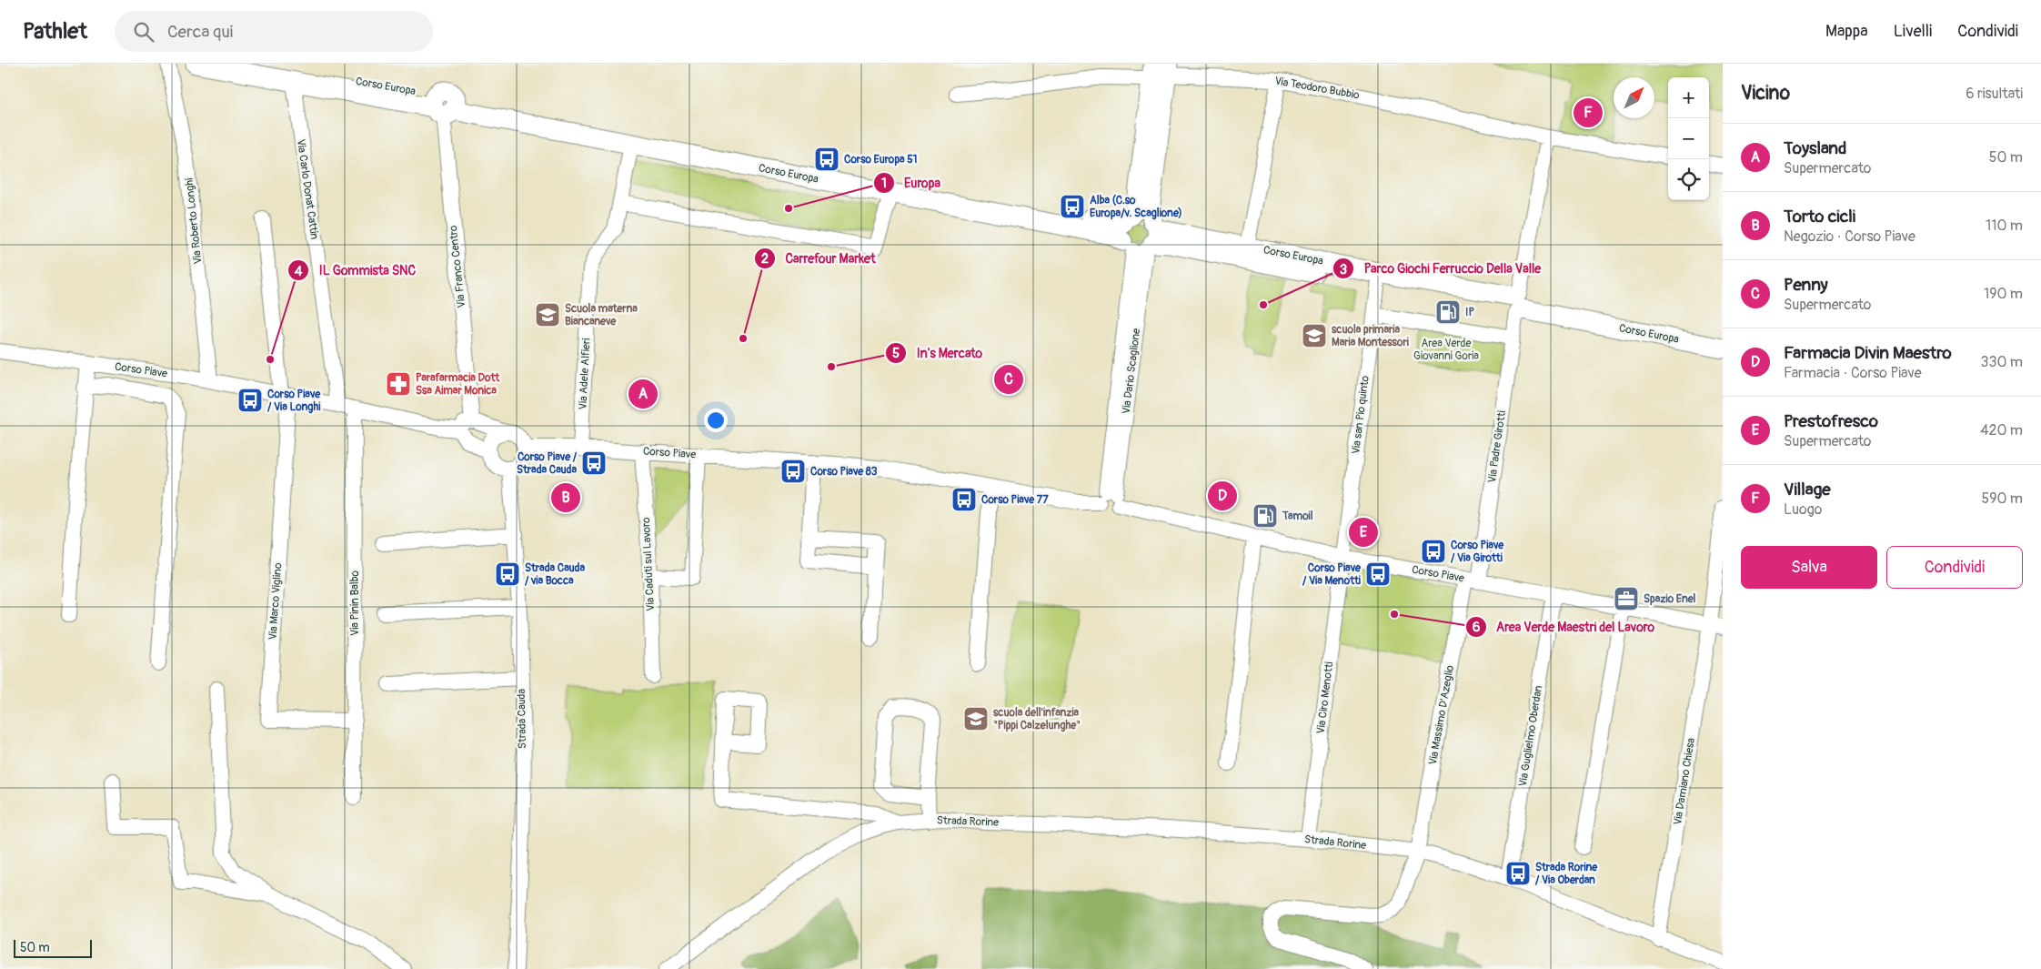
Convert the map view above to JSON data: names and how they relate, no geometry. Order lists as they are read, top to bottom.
{
  "streets": {
    "main road": ["Corso Europa", "Via Dario Scaglione"],
    "street": [
      "Via Teodoro Bubbio",
      "Via Carlo Donat Cattin",
      "Via Roberto Longhi",
      "Via Franco Centro",
      "Corso Piave",
      "Via Adele Alfieri",
      "Via san Pio quinto",
      "Via Padre Girotti",
      "Via Caduti sul Lavoro",
      "Via Marco Viglino",
      "Via Pinin Balbo",
      "Via Ciro Menotti",
      "Via Massimo D'Azeglio",
      "Strada Cauda",
      "Via Guglielmo Oberdan",
      "Via Damiano Chiesa",
      "Strada Rorine"
    ]
  },
  "crossings": [
    ["Corso Europa", "Via Franco Centro"],
    ["Corso Europa", "Via Dario Scaglione"],
    ["Corso Europa", "Via Adele Alfieri"],
    ["Corso Europa", "Via san Pio quinto"],
    ["Corso Europa", "Via Padre Girotti"],
    ["Via Teodoro Bubbio", "Via Dario Scaglione"],
    ["Via Teodoro Bubbio", "Via Padre Girotti"],
    ["Via Carlo Donat Cattin", "Corso Piave"],
    ["Via Roberto Longhi", "Corso Piave"],
    ["Corso Piave", "Via Dario Scaglione"],
    ["Corso Piave", "Via Adele Alfieri"],
    ["Corso Piave", "Via san Pio quinto"],
    ["Corso Piave", "Via Padre Girotti"],
    ["Corso Piave", "Via Caduti sul Lavoro"],
    ["Corso Piave", "Via Marco Viglino"],
    ["Corso Piave", "Via Pinin Balbo"],
    ["Corso Piave", "Via Ciro Menotti"],
    ["Corso Piave", "Via Massimo D'Azeglio"],
    ["Corso Piave", "Strada Cauda"],
    ["Corso Piave", "Via Guglielmo Oberdan"],
    ["Corso Piave", "Via Damiano Chiesa"],
    ["Via san Pio quinto", "Via Ciro Menotti"],
    ["Via Padre Girotti", "Via Massimo D'Azeglio"],
    ["Via Marco Viglino", "Via Pinin Balbo"],
    ["Via Ciro Menotti", "Strada Rorine"],
    ["Via Massimo D'Azeglio", "Strada Rorine"],
    ["Via Guglielmo Oberdan", "Strada Rorine"],
    ["Via Damiano Chiesa", "Strada Rorine"]
  ],
  "parks": ["Area Verde Giovanni Goria"],
  "places": {
    "bus stop": [
      "Corso Europa 51",
      "Alba (C.so Europa/v. Scaglione)",
      "Corso Piave / Via Longhi",
      "Corso Piave / Strada Cauda",
      "Corso Piave 83",
      "Corso Piave 77",
      "Corso Piave / Via Girotti",
      "Strada Cauda / via Bocca",
      "Corso Piave / Via Menotti",
      "Strada Rorine / Via Oberdan"
    ],
    "other": [
      "Europa",
      "Parco Giochi Ferruccio Della Valle",
      "Carrefour Market",
      "IL Gommista SNC",
      "In's Mercato",
      "Area Verde Maestri del Lavoro"
    ],
    "fuel station": ["IP", "Tamoil"],
    "school or university": ["Scuola materna Biancaneve", "scuola primaria Maria Montessori", "scuola dell'infanzia \"Pippi Calzelunghe\""],
    "pharmacy": ["Parafarmacia Dott Ssa Aimar Monica"],
    "office": ["Spazio Enel"]
  },
  "scale_bar": "50 m",
  "north": "top right",
  "page": {
    "header": "Pathlet",
    "search": "Cerca qui",
    "nav": ["Mappa", "Livelli", "Condividi"],
    "heading": ["Vicino", "6 risultati"],
    "map_buttons": ["+", "−"],
    "pins": [
      "F",
      "C",
      "A",
      "D",
      "B",
      "E"
    ],
    "list": [
      {
        "mark": "A",
        "name": "Toysland",
        "note": "Supermercato",
        "value": "50 m"
      },
      {
        "mark": "B",
        "name": "Torto cicli",
        "note": "Negozio · Corso Piave",
        "value": "110 m"
      },
      {
        "mark": "C",
        "name": "Penny",
        "note": "Supermercato",
        "value": "190 m"
      },
      {
        "mark": "D",
        "name": "Farmacia Divin Maestro",
        "note": "Farmacia · Corso Piave",
        "value": "330 m"
      },
      {
        "mark": "E",
        "name": "Prestofresco",
        "note": "Supermercato",
        "value": "420 m"
      },
      {
        "mark": "F",
        "name": "Village",
        "note": "Luogo",
        "value": "590 m"
      }
    ],
    "buttons": ["Salva", "Condividi"],
    "scale": "50 m"
  }
}
